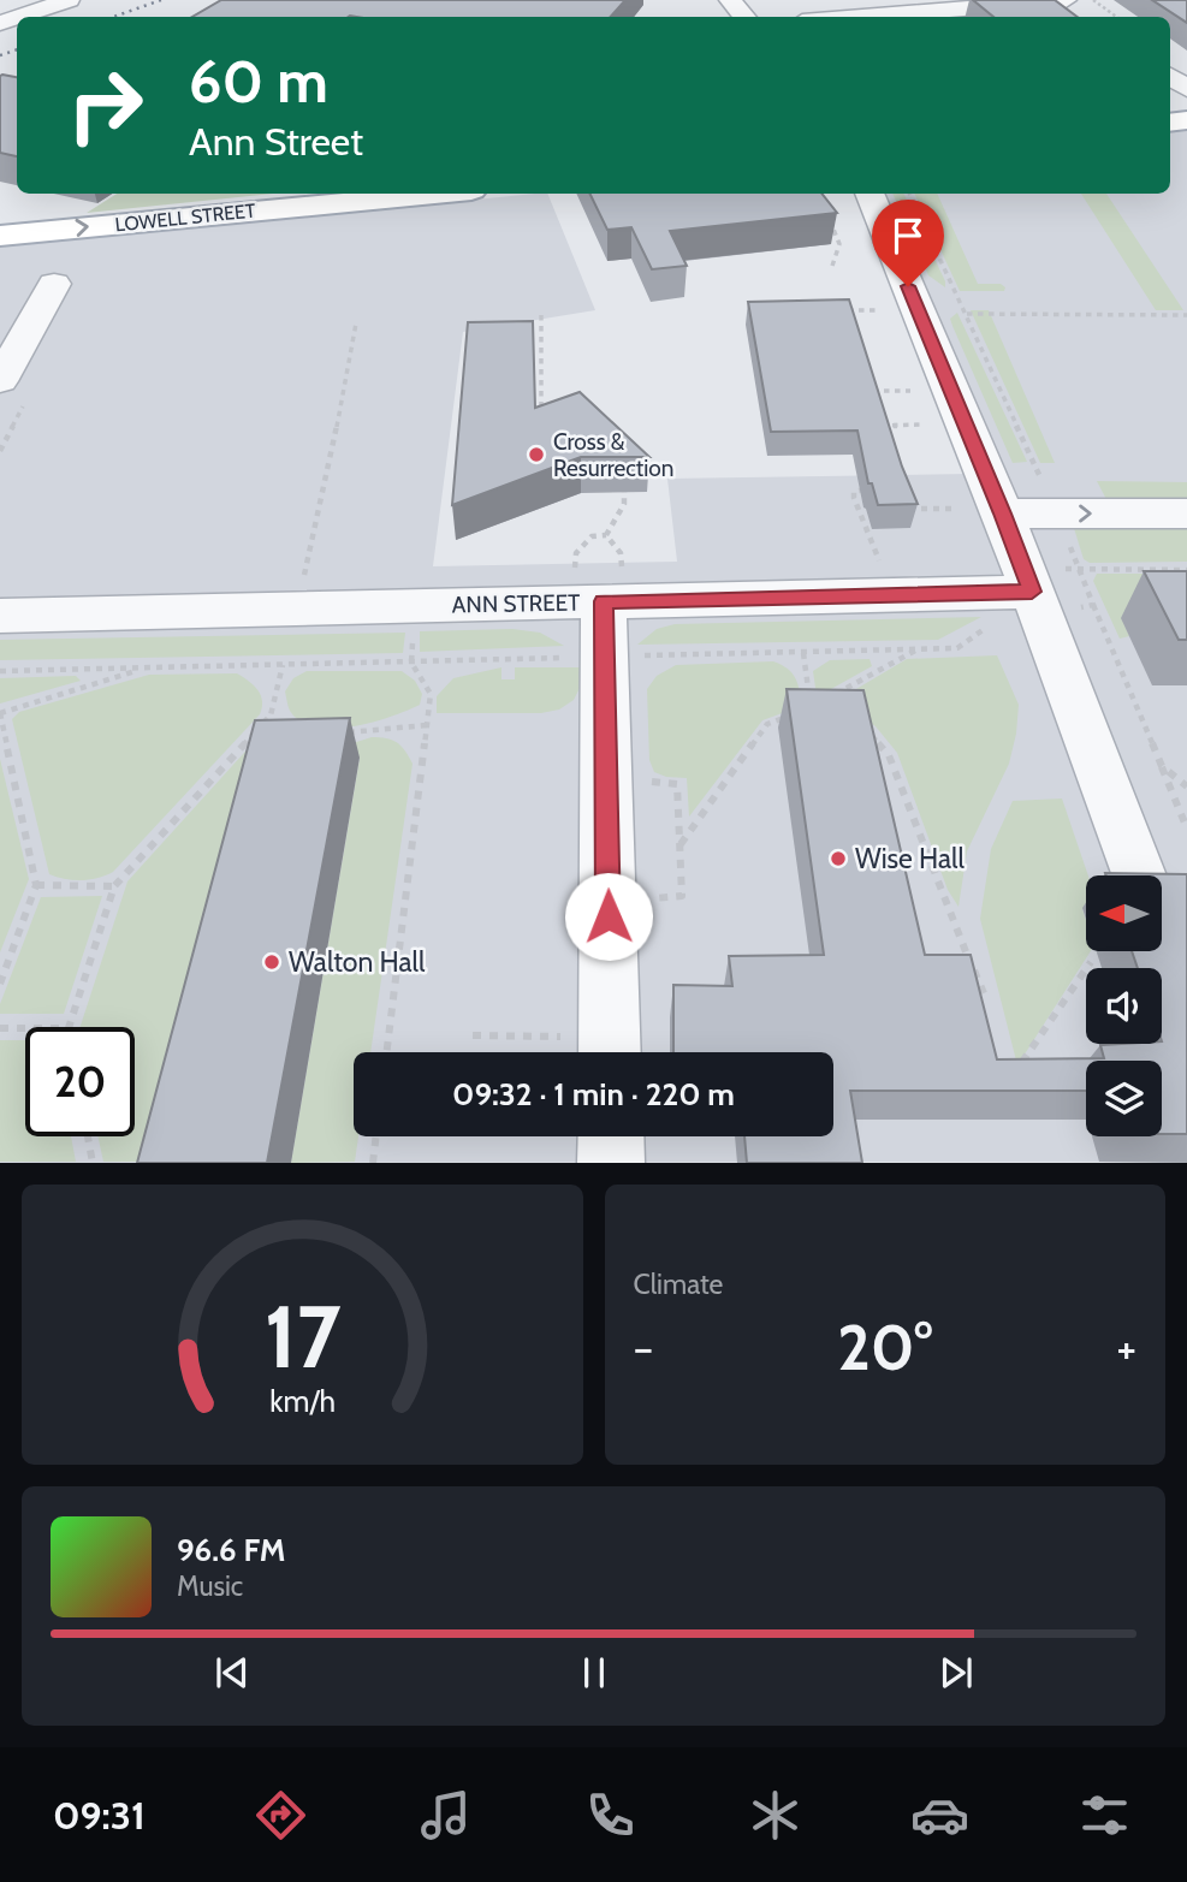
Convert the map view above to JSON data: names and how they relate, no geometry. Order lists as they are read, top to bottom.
{
  "streets": {
    "main road": ["LOWELL STREET"],
    "street": ["ANN STREET"]
  },
  "one_way": ["LOWELL STREET"],
  "places": ["Cross & Resurrection", "Wise Hall", "Walton Hall"],
  "north": "left",
  "page": {
    "turn": ["60 m", "Ann Street"],
    "limit": "20",
    "trip": "09:32 · 1 min · 220 m",
    "tile": "Climate",
    "heat": ["−", "20°", "+"],
    "song": ["96.6 FM", "Music"],
    "tabs": "09:31",
    "gauge": ["17", "km/h"]
  }
}
